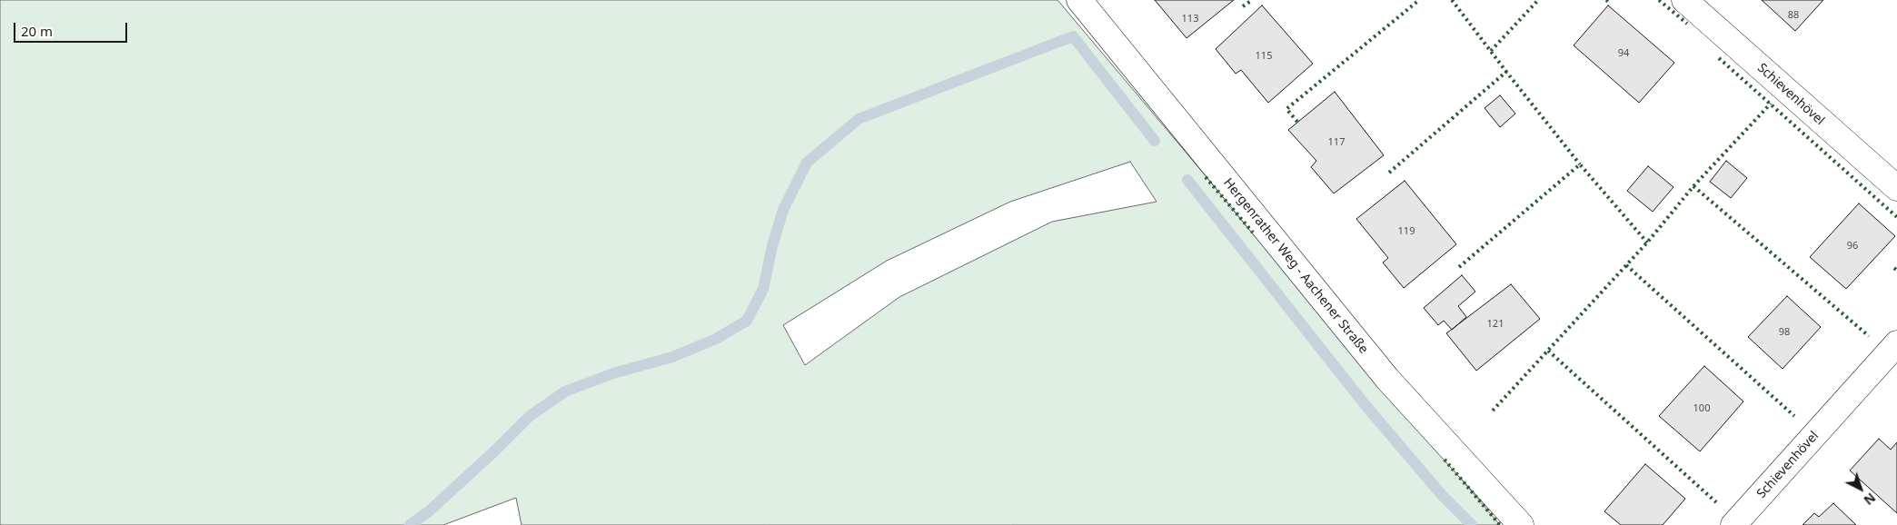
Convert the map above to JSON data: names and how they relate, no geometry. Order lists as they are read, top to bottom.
{
  "streets": {
    "street": ["Schievenhövel", "Hergenrather Weg - Aachener Straße"]
  },
  "house_numbers": [
    "88",
    "113",
    "94",
    "115",
    "117",
    "119",
    "96",
    "121",
    "98",
    "100"
  ],
  "scale_bar": "20 m",
  "north": "bottom right"
}
